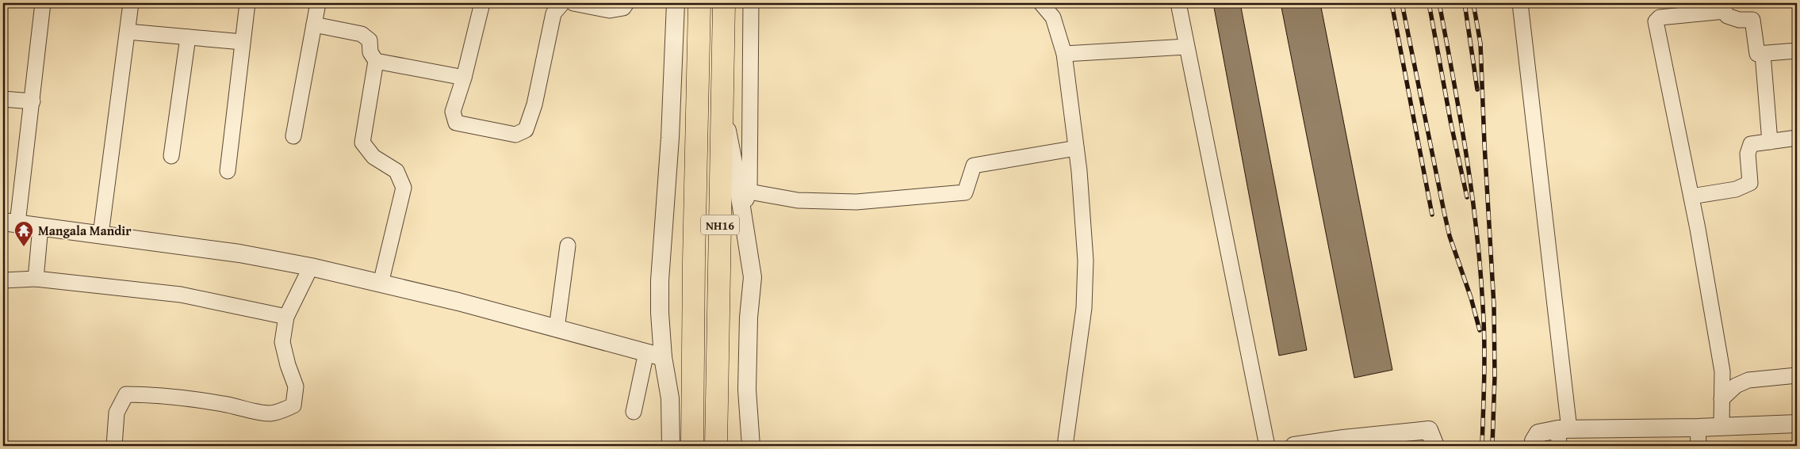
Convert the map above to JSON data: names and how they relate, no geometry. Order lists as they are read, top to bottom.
{
  "streets": {
    "highway": ["NH16"]
  },
  "places": {
    "temple": ["Mangala Mandir"]
  }
}
